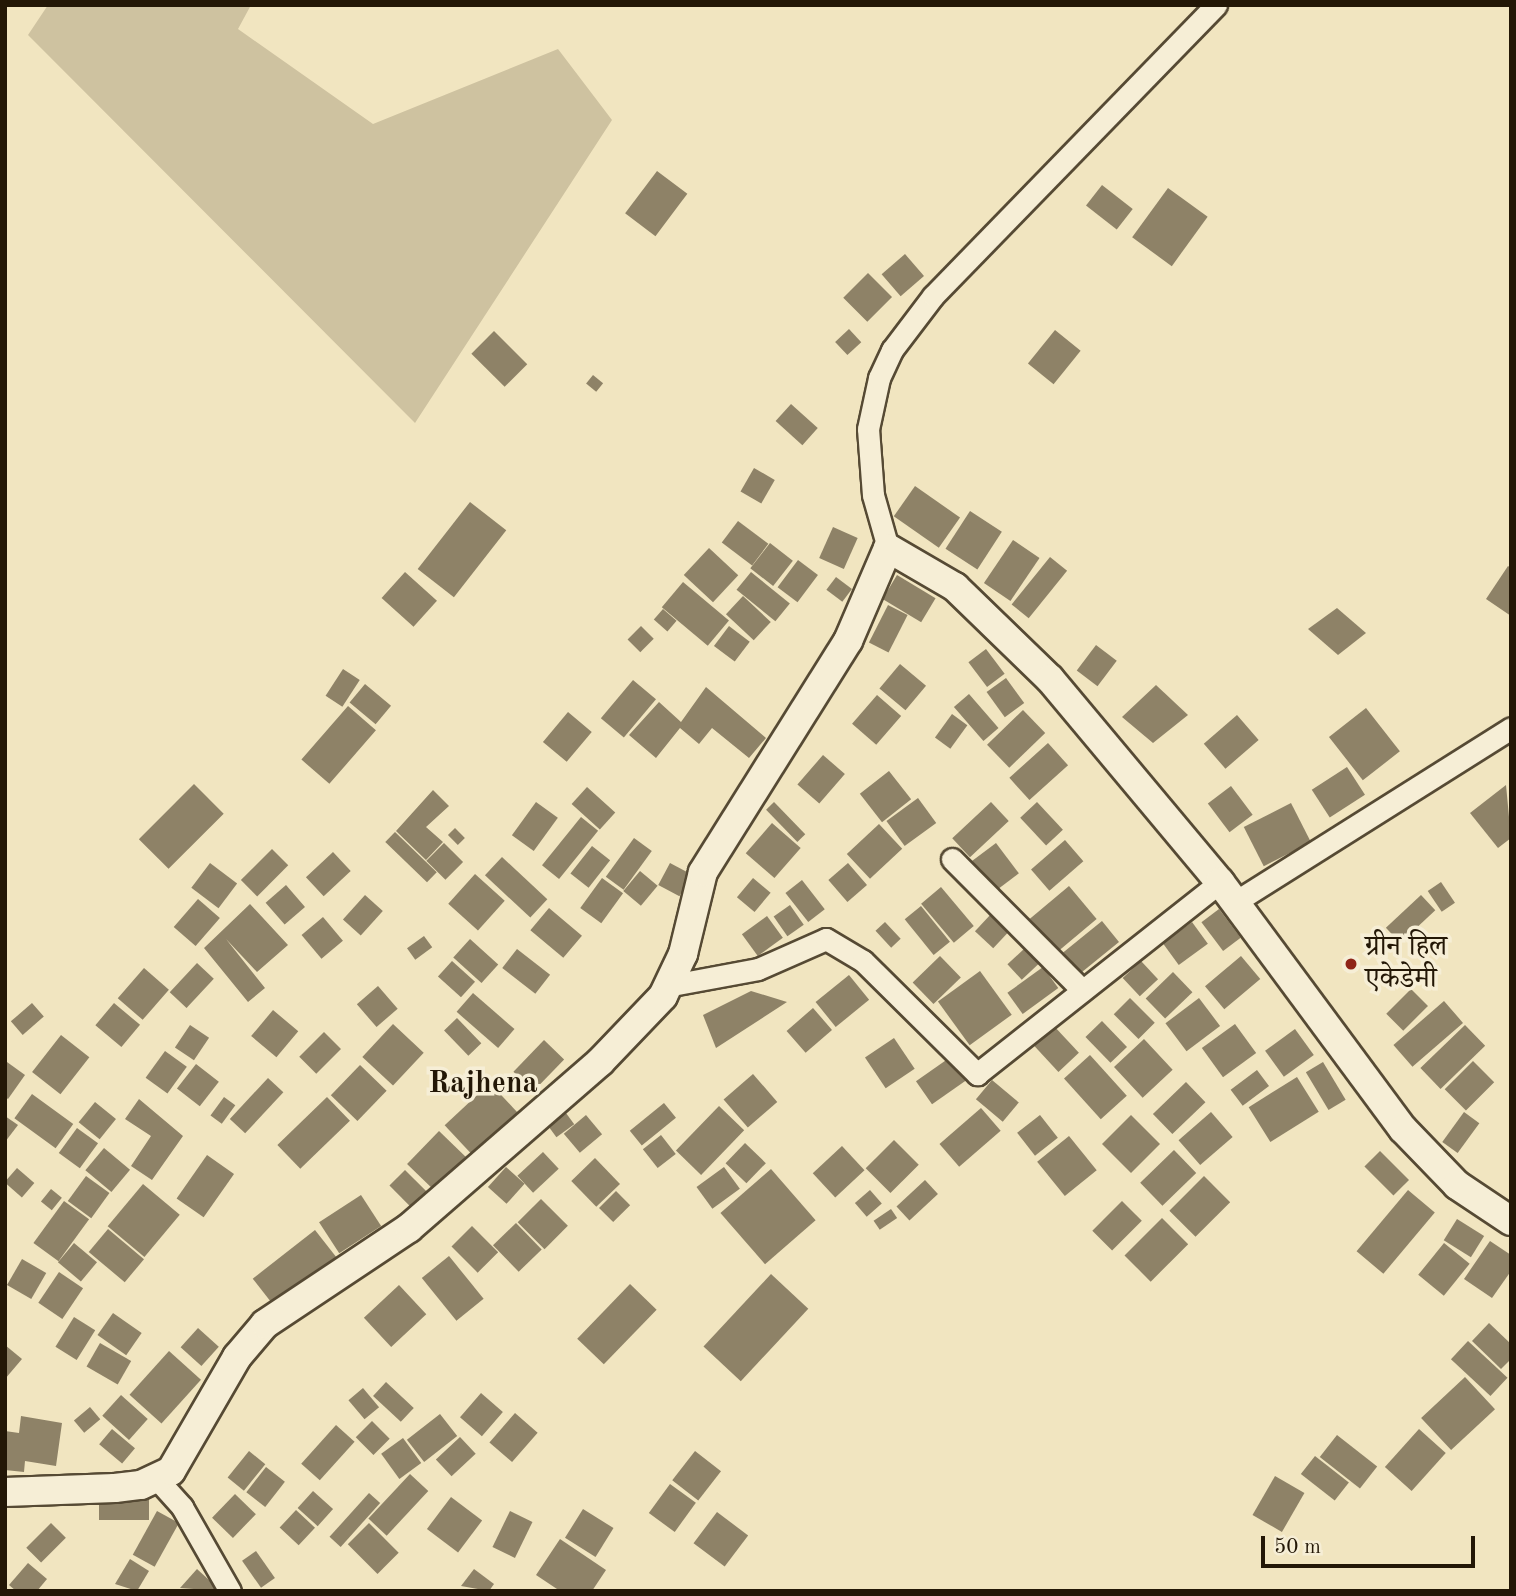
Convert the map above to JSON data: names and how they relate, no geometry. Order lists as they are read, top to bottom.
{
  "districts": ["Rajhena"],
  "places": ["ग्रीन हिल एकेडेमी"],
  "scale_bar": "50 m"
}
